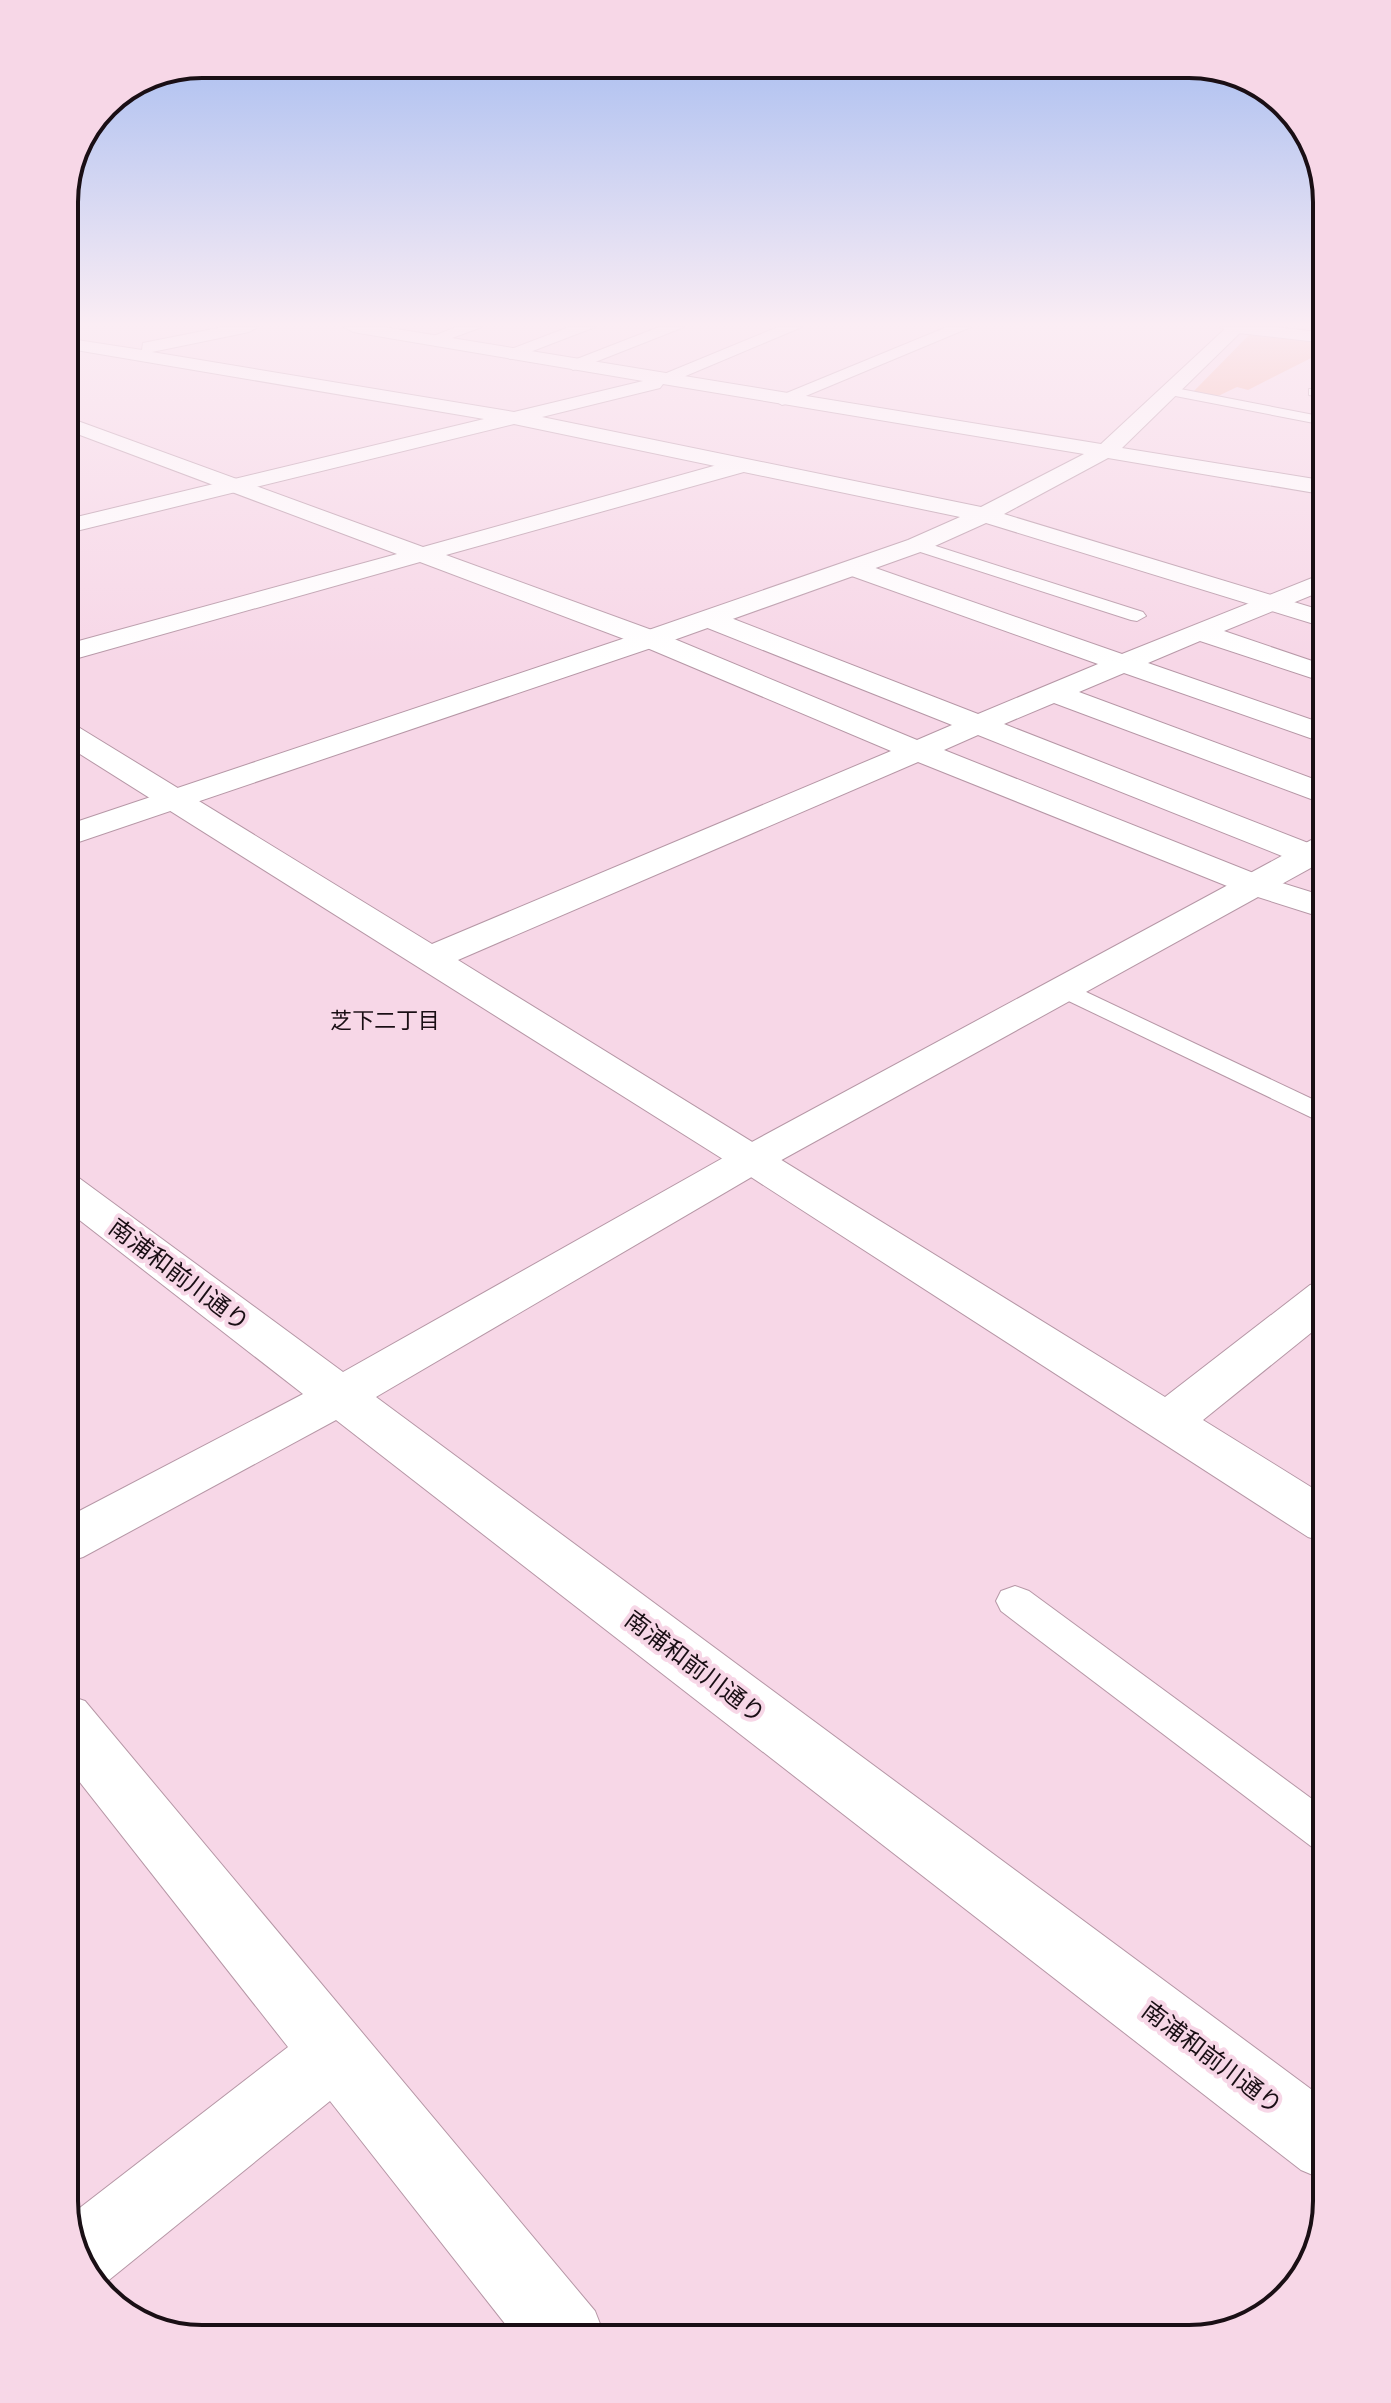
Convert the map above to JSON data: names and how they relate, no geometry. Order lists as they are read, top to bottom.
{
  "streets": {
    "street": ["南浦和前川通り"]
  },
  "districts": ["芝下二丁目"]
}
